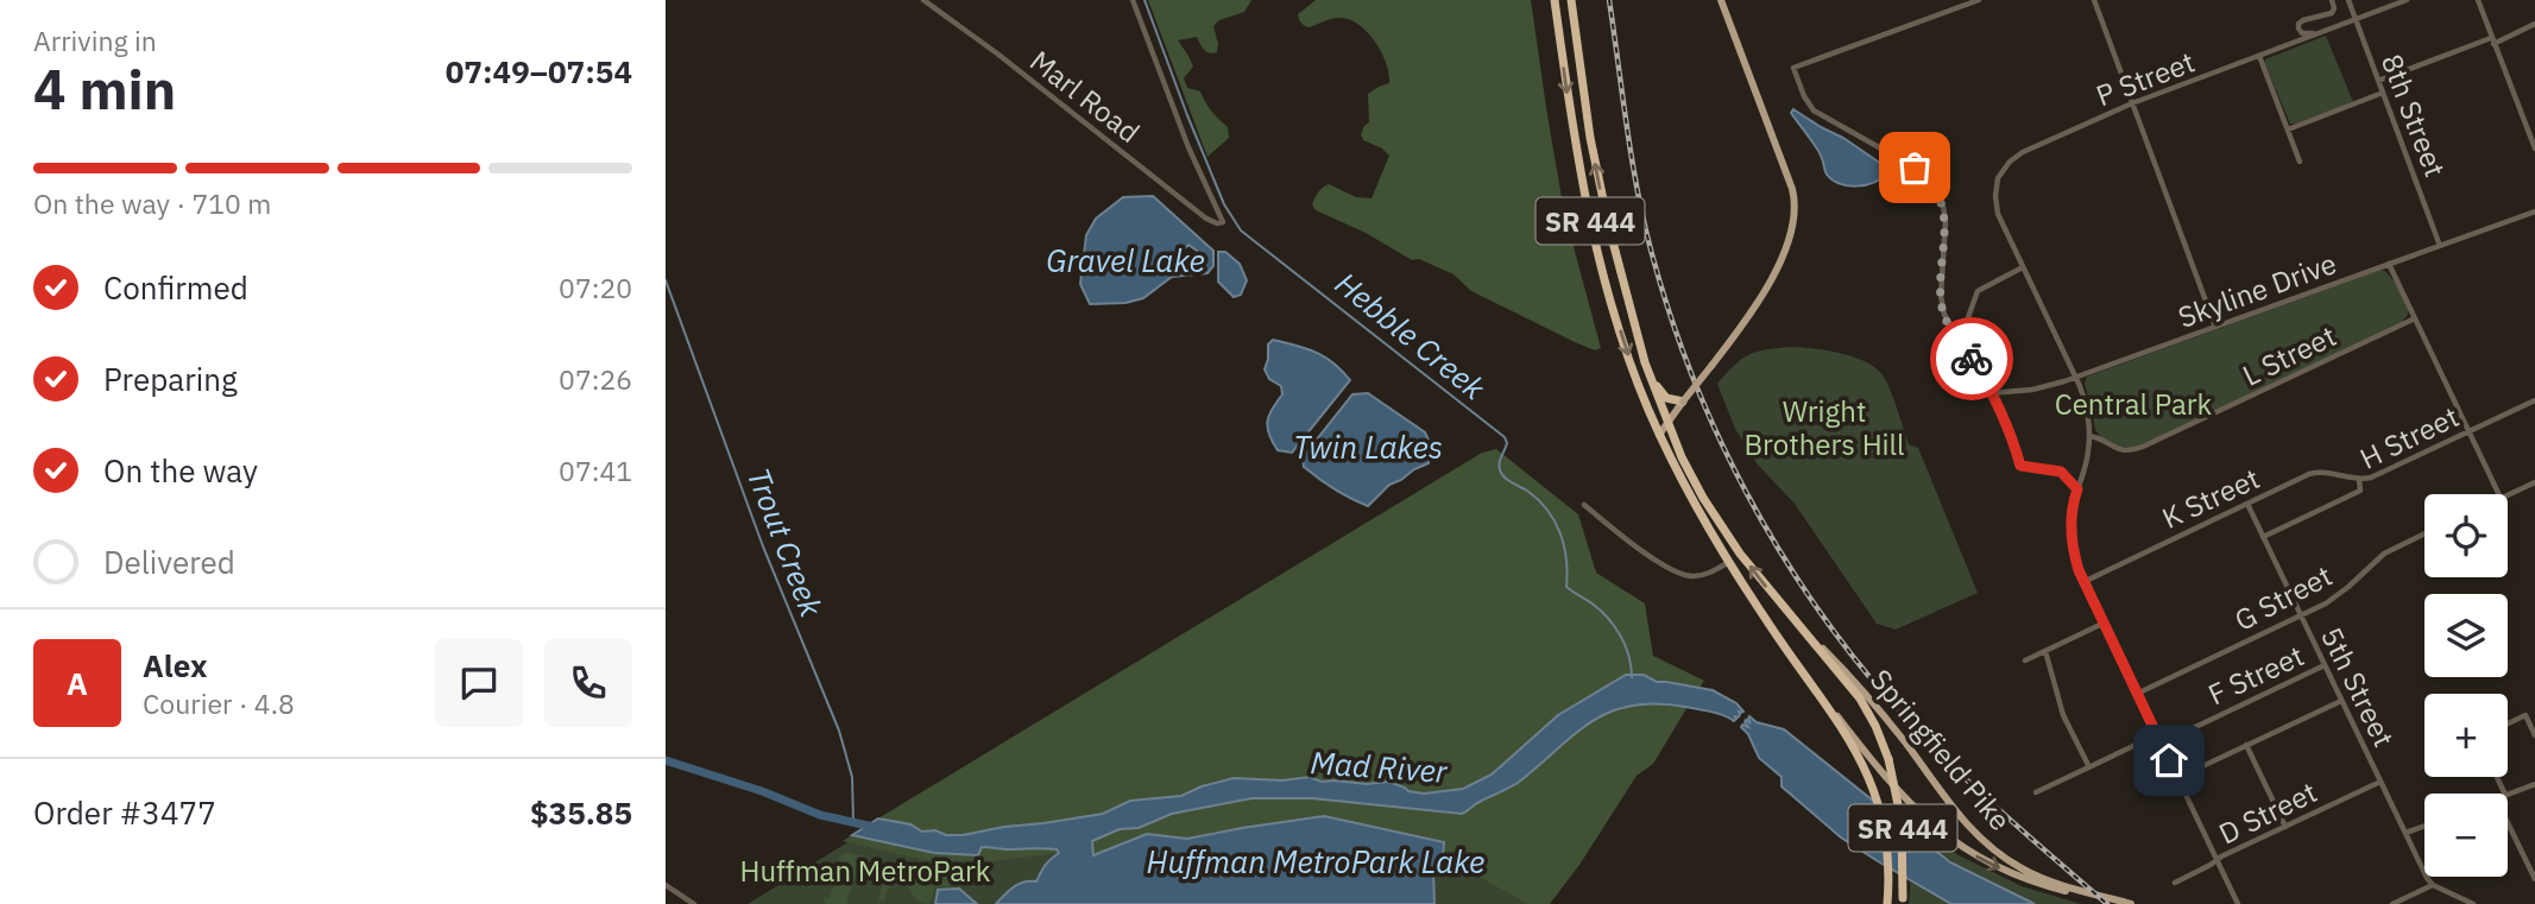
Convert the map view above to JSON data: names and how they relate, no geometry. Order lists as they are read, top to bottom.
{
  "streets": {
    "highway": ["SR 444"],
    "main road": ["Springfield Pike"],
    "street": [
      "P Street",
      "Marl Road",
      "8th Street",
      "Skyline Drive",
      "L Street",
      "H Street",
      "K Street",
      "G Street",
      "F Street",
      "5th Street",
      "D Street"
    ]
  },
  "crossings": [
    ["P Street", "8th Street"],
    ["8th Street", "Skyline Drive"],
    ["SR 444", "Springfield Pike"],
    ["H Street", "K Street"],
    ["H Street", "5th Street"],
    ["K Street", "5th Street"],
    ["G Street", "5th Street"],
    ["F Street", "5th Street"],
    ["5th Street", "D Street"]
  ],
  "water": [
    "Gravel Lake",
    "Hebble Creek",
    "Twin Lakes",
    "Trout Creek",
    "Mad River",
    "Huffman MetroPark Lake"
  ],
  "parks": ["Central Park", "Wright Brothers Hill", "Huffman MetroPark"],
  "page": {
    "heading": ["4 min", "Arriving in", "07:49–07:54"],
    "panel": [
      "Alex",
      "Courier · 4.8",
      "Order #3477",
      "$35.85"
    ],
    "bar": "On the way · 710 m",
    "list": [
      ["Confirmed", "07:20"],
      ["Preparing", "07:26"],
      ["On the way", "07:41"],
      "Delivered"
    ],
    "map_buttons": ["+", "−"],
    "round": "A"
  }
}
